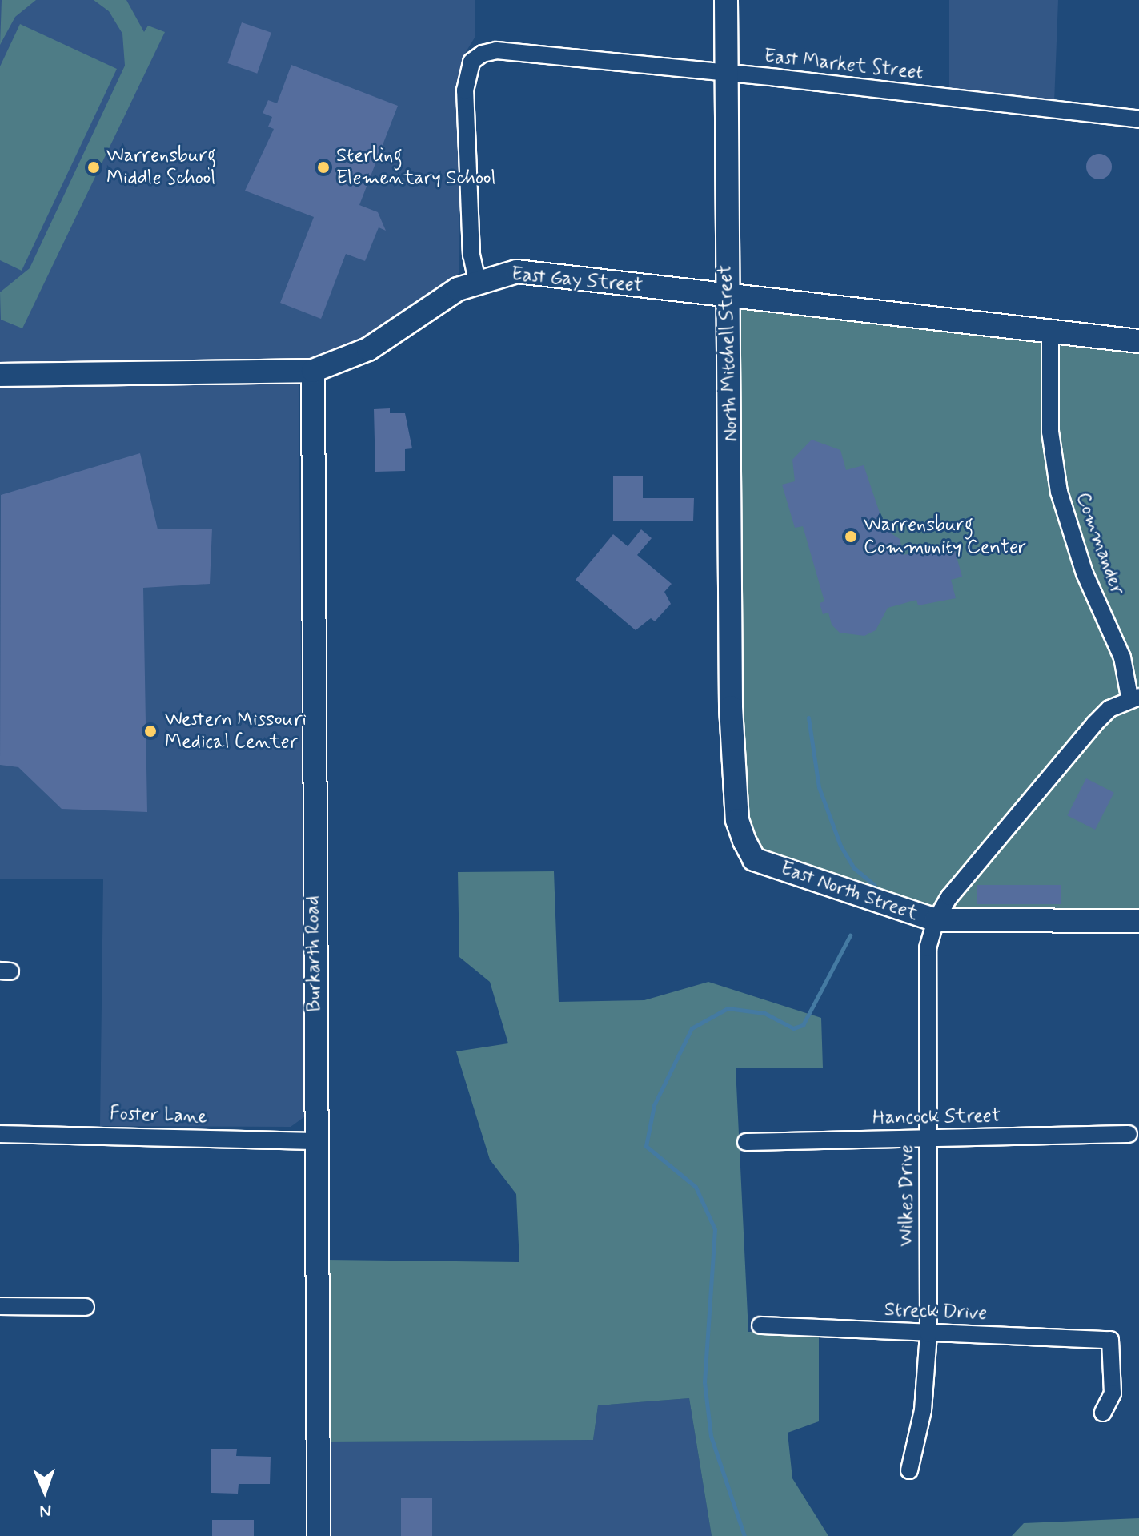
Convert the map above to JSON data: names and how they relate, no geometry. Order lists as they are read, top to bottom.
{
  "streets": {
    "main road": [
      "East Gay Street",
      "North Mitchell Street",
      "East North Street",
      "Burkarth Road"
    ],
    "street": [
      "East Market Street",
      "Commander",
      "Foster Lane",
      "Hancock Street",
      "Wilkes Drive",
      "Streck Drive"
    ]
  },
  "crossings": [
    ["East Market Street", "East Gay Street"],
    ["East Market Street", "North Mitchell Street"],
    ["East Gay Street", "North Mitchell Street"],
    ["East Gay Street", "Commander"],
    ["East Gay Street", "Burkarth Road"],
    ["North Mitchell Street", "East North Street"],
    ["Commander", "East North Street"],
    ["Commander", "Wilkes Drive"],
    ["East North Street", "Wilkes Drive"],
    ["Burkarth Road", "Foster Lane"],
    ["Hancock Street", "Wilkes Drive"],
    ["Wilkes Drive", "Streck Drive"]
  ],
  "places": [
    "Warrensburg Middle School",
    "Sterling Elementary School",
    "Warrensburg Community Center",
    "Western Missouri Medical Center"
  ],
  "north": "bottom"
}
